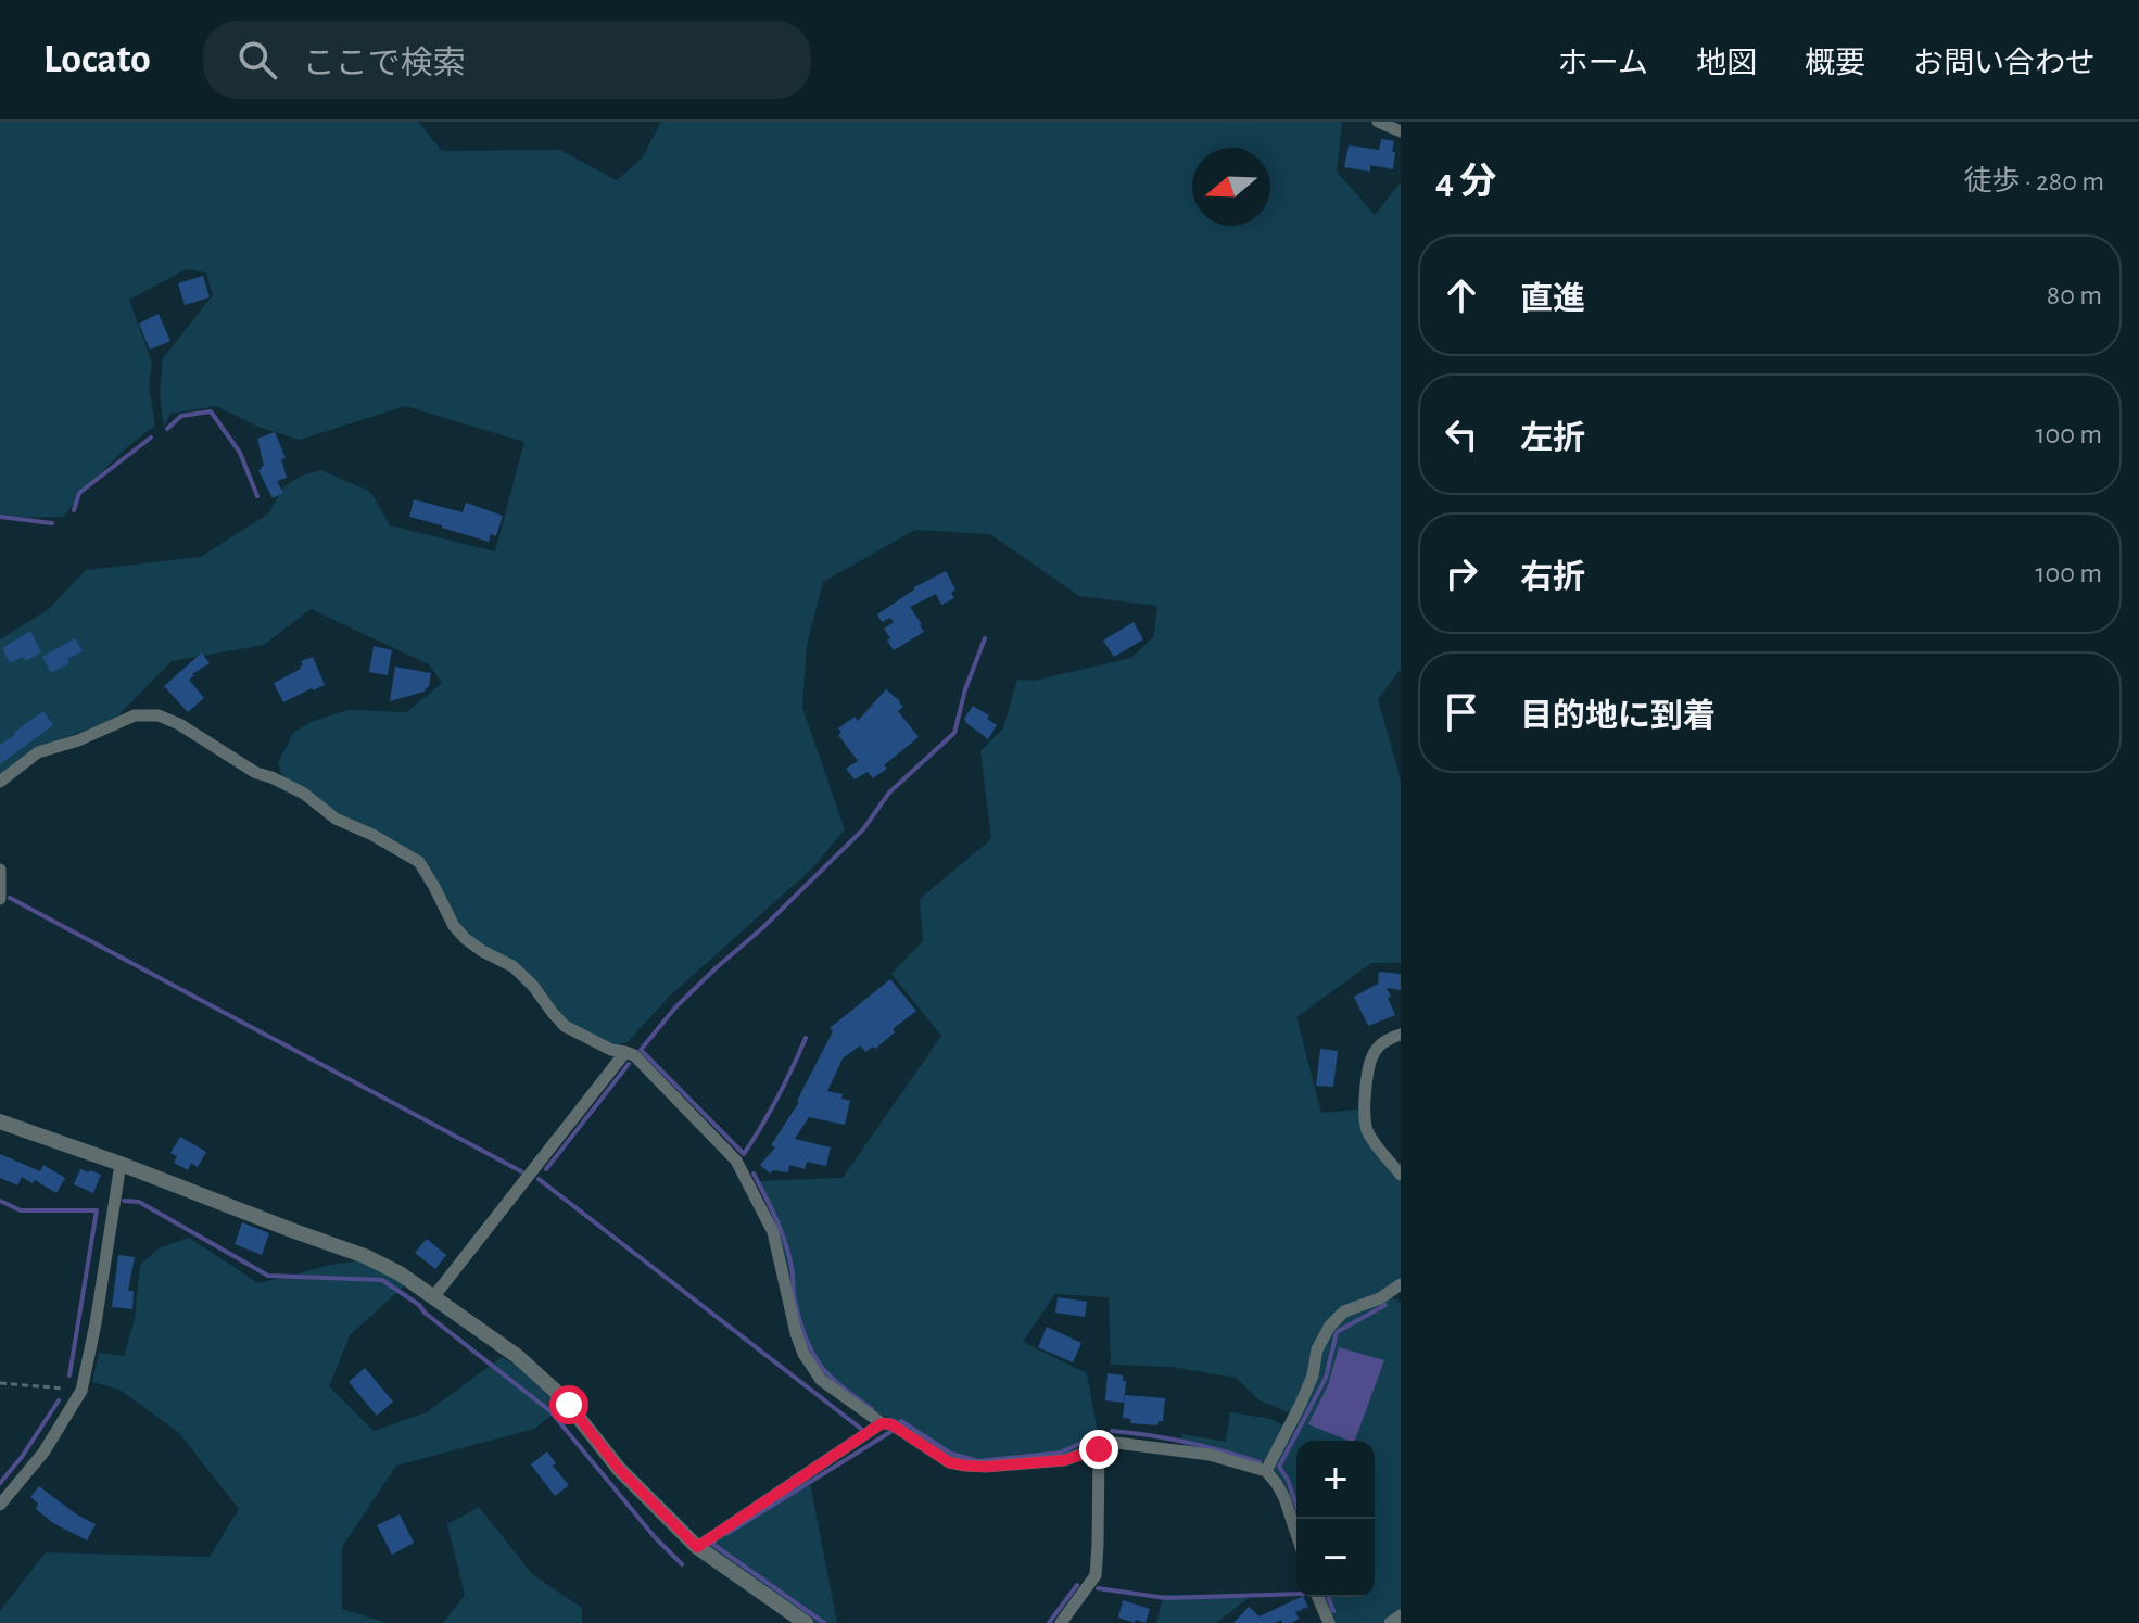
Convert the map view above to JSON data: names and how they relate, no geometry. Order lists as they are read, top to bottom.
{
  "north": "left",
  "page": {
    "header": "Locato",
    "search": "ここで検索",
    "nav": [
      "ホーム",
      "地図",
      "概要",
      "お問い合わせ"
    ],
    "heading": ["4 分", "徒歩 · 280 m"],
    "list": [
      ["直進", "80 m"],
      ["左折", "100 m"],
      ["右折", "100 m"],
      "目的地に到着"
    ],
    "map_buttons": ["+", "−"]
  }
}
